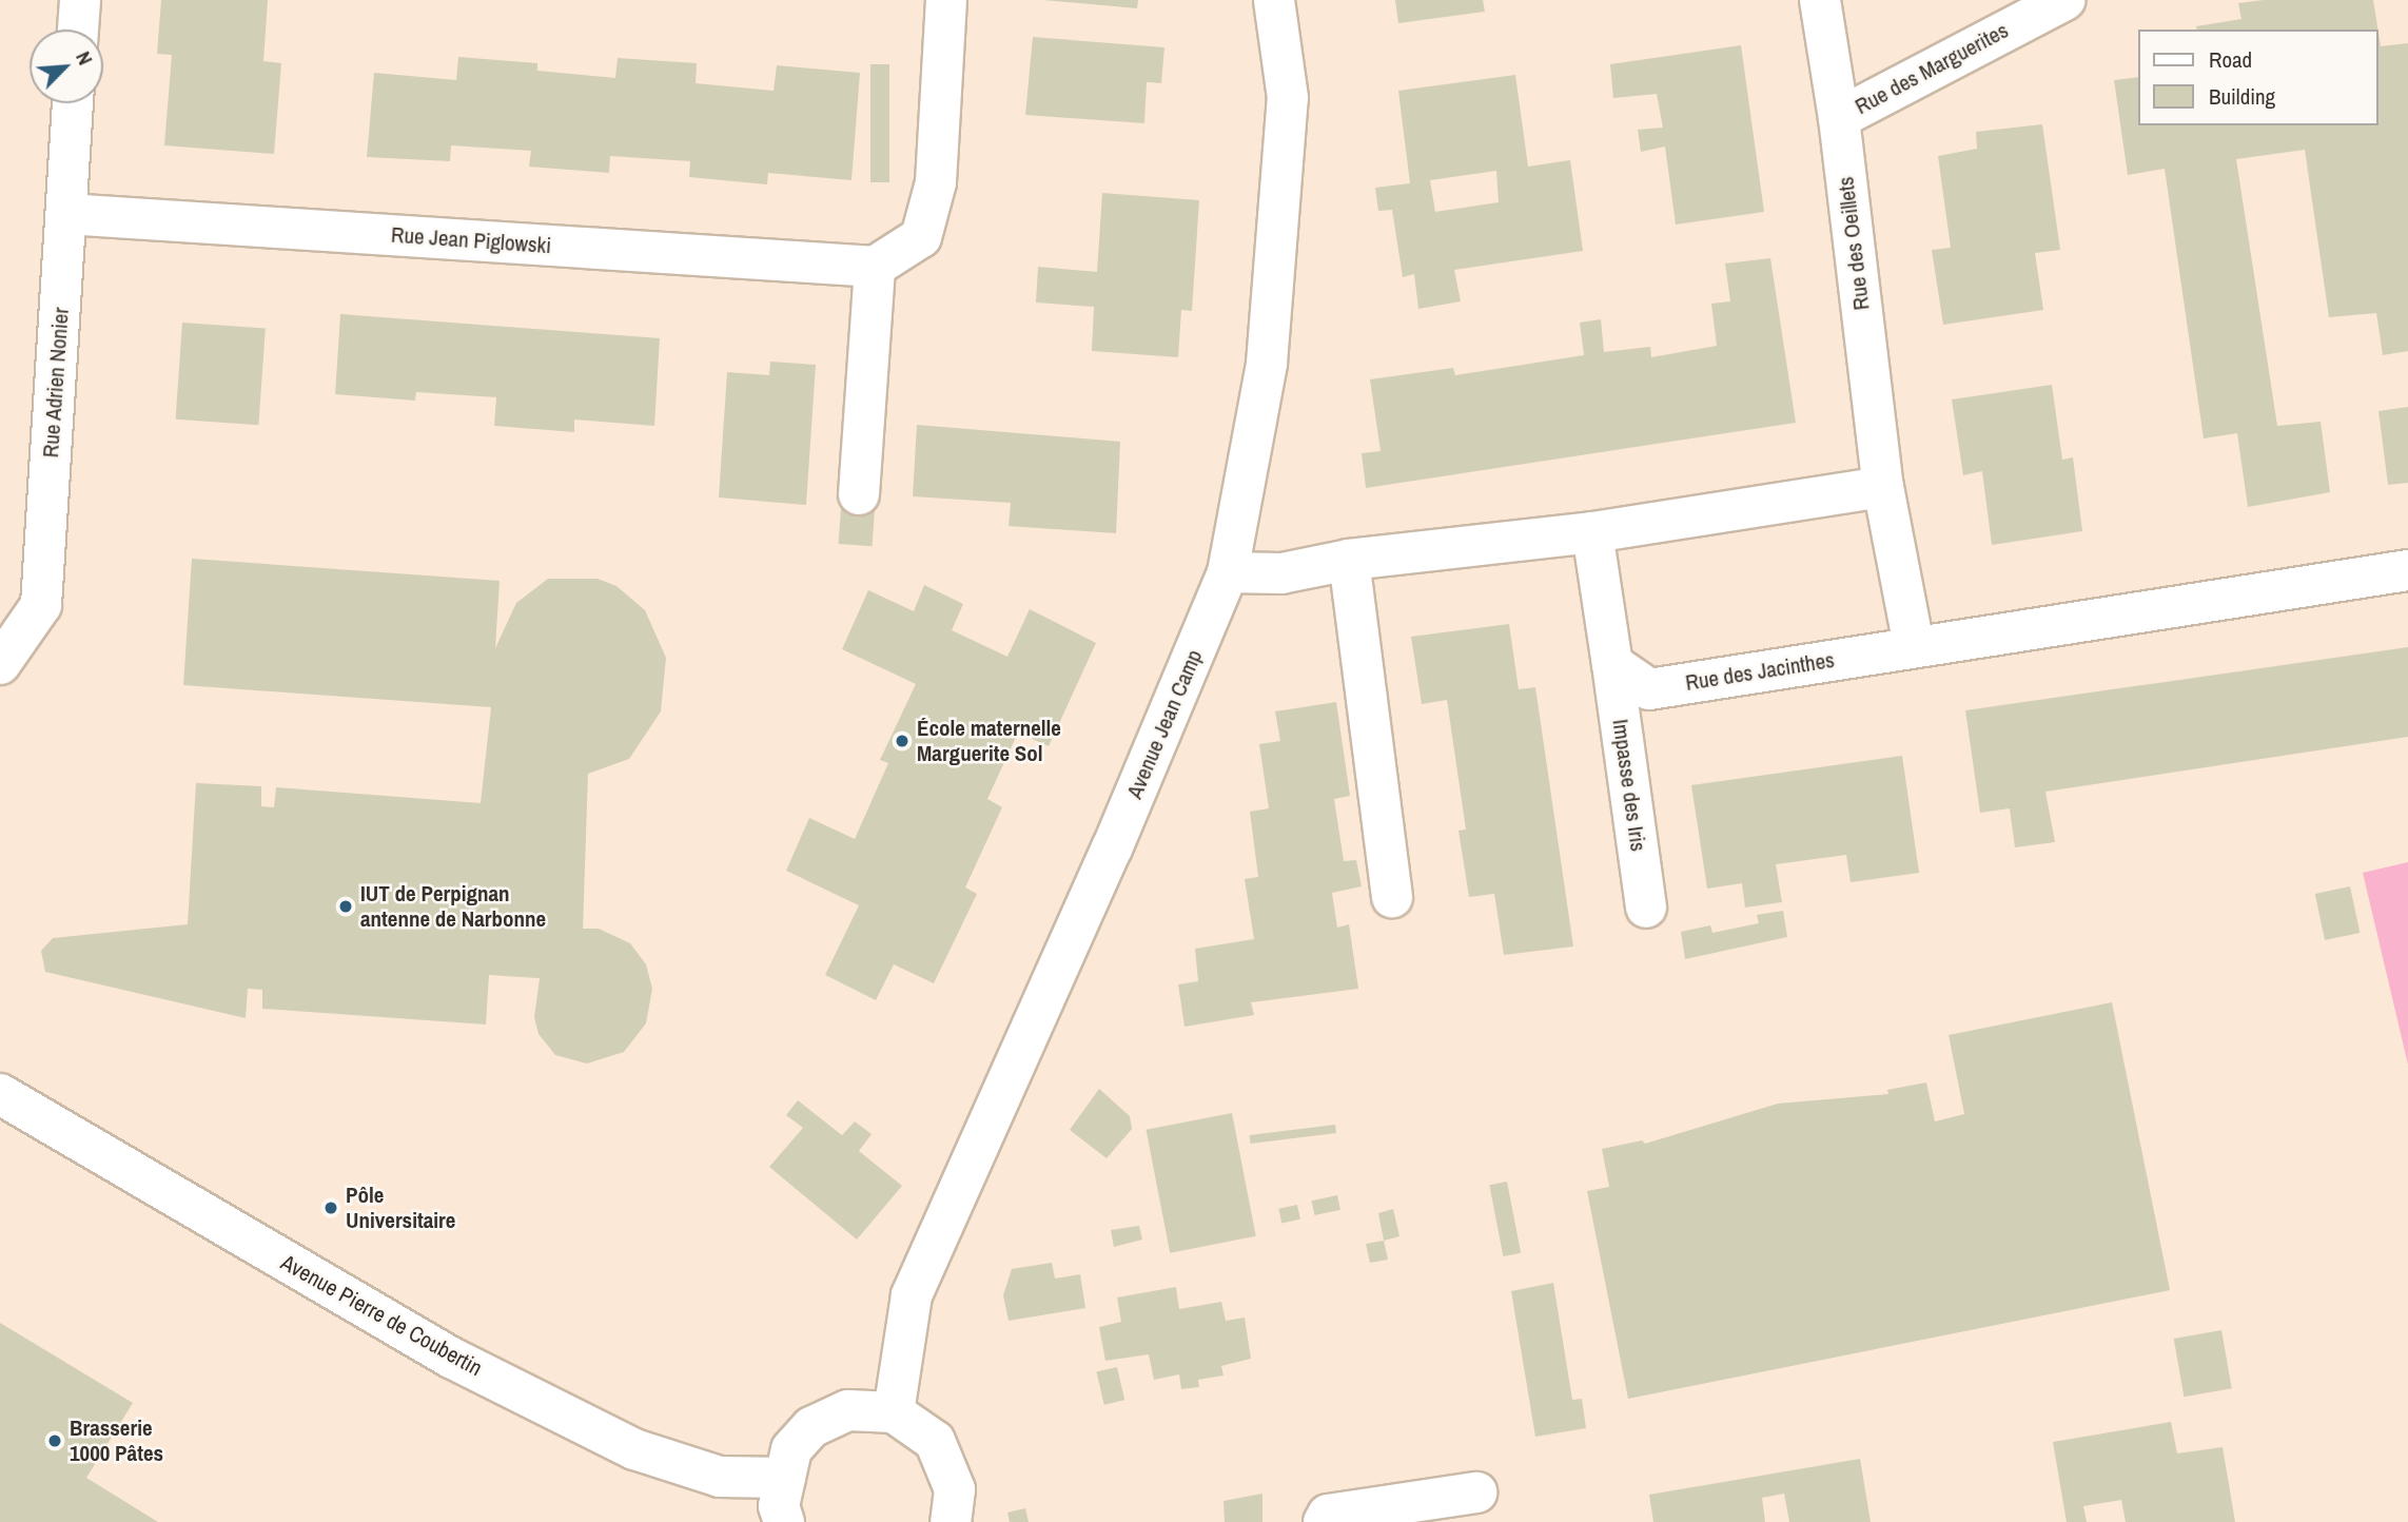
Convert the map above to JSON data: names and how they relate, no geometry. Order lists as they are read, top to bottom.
{
  "streets": {
    "street": [
      "Rue des Marguerites",
      "Rue Jean Piglowski",
      "Rue des Oeillets",
      "Rue Adrien Nonier",
      "Rue des Jacinthes",
      "Avenue Jean Camp",
      "Impasse des Iris",
      "Avenue Pierre de Coubertin"
    ]
  },
  "crossings": [
    ["Rue des Marguerites", "Rue des Oeillets"],
    ["Rue Jean Piglowski", "Rue Adrien Nonier"],
    ["Rue des Oeillets", "Rue des Jacinthes"],
    ["Rue des Jacinthes", "Impasse des Iris"]
  ],
  "places": [
    "École maternelle Marguerite Sol",
    "IUT de Perpignan antenne de Narbonne",
    "Pôle Universitaire",
    "Brasserie 1000 Pâtes"
  ],
  "legend": ["Road", "Building"],
  "north": "top right"
}
